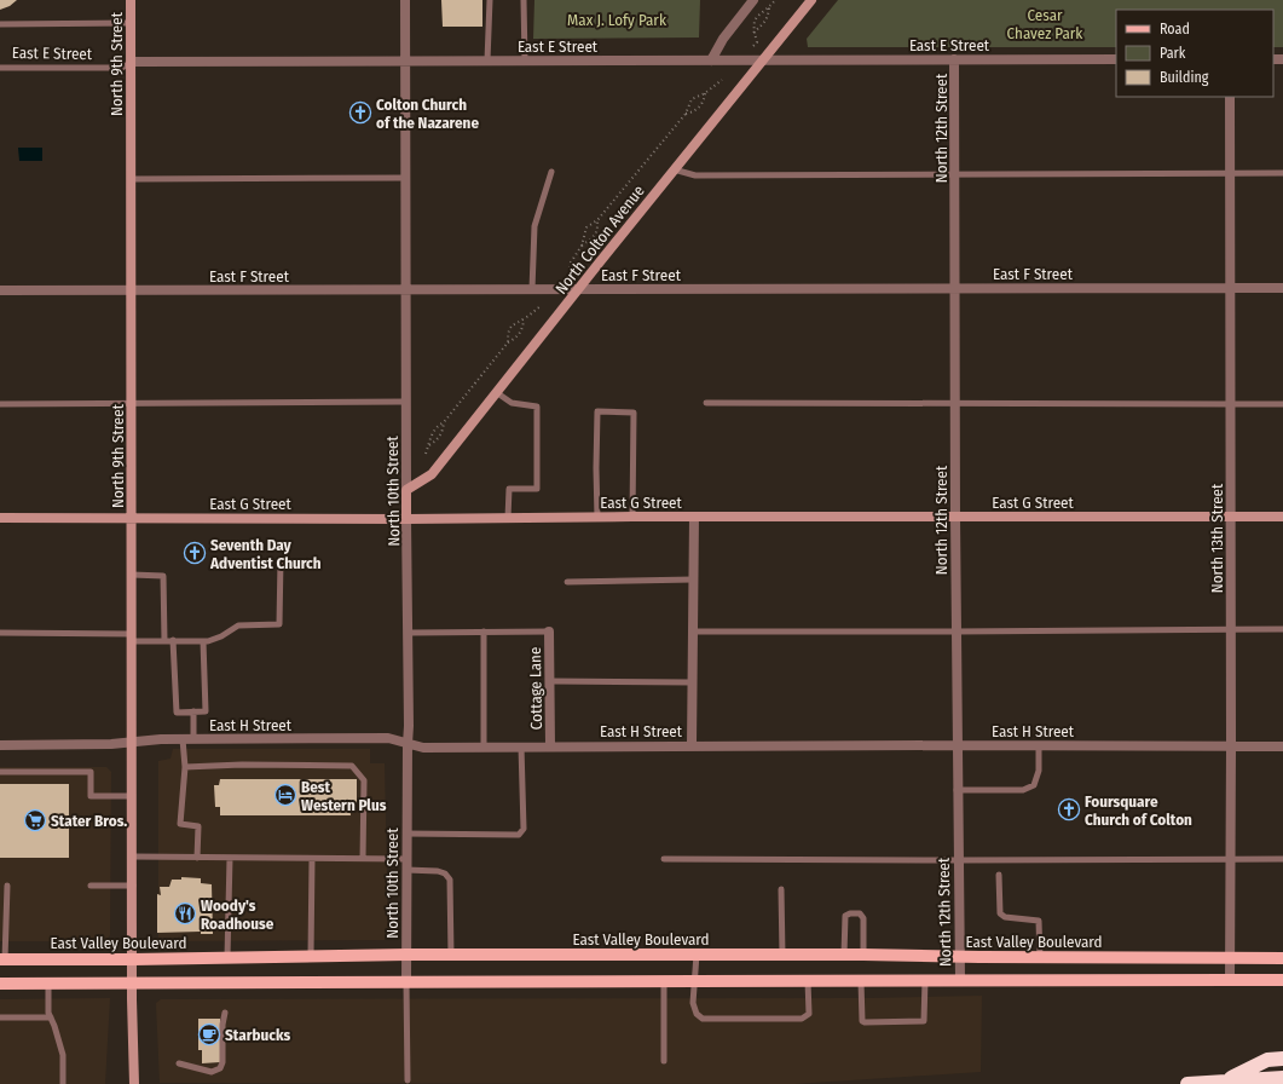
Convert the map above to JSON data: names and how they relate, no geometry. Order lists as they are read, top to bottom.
{
  "streets": {
    "main road": ["East Valley Boulevard"],
    "street": [
      "East E Street",
      "North 9th Street",
      "North 12th Street",
      "North Colton Avenue",
      "East F Street",
      "North 10th Street",
      "East G Street",
      "North 13th Street",
      "Cottage Lane",
      "East H Street"
    ]
  },
  "crossings": [
    ["East E Street", "North 9th Street"],
    ["East E Street", "North 12th Street"],
    ["East E Street", "North Colton Avenue"],
    ["East E Street", "North 10th Street"],
    ["North 9th Street", "East F Street"],
    ["North 9th Street", "East G Street"],
    ["North 9th Street", "East H Street"],
    ["North 9th Street", "East Valley Boulevard"],
    ["North 12th Street", "East F Street"],
    ["North 12th Street", "East G Street"],
    ["North 12th Street", "East H Street"],
    ["North 12th Street", "East Valley Boulevard"],
    ["North Colton Avenue", "East F Street"],
    ["North Colton Avenue", "North 10th Street"],
    ["East F Street", "North 10th Street"],
    ["East F Street", "North 13th Street"],
    ["North 10th Street", "East G Street"],
    ["North 10th Street", "East H Street"],
    ["North 10th Street", "East Valley Boulevard"],
    ["East G Street", "North 13th Street"],
    ["North 13th Street", "East H Street"],
    ["North 13th Street", "East Valley Boulevard"],
    ["Cottage Lane", "East H Street"]
  ],
  "parks": ["Cesar Chavez Park", "Max J. Lofy Park"],
  "places": {
    "church": ["Colton Church of the Nazarene", "Seventh Day Adventist Church", "Foursquare Church of Colton"],
    "hotel": ["Best Western Plus"],
    "supermarket": ["Stater Bros."],
    "restaurant": ["Woody's Roadhouse"],
    "cafe": ["Starbucks"]
  },
  "legend": ["Road", "Park", "Building"]
}
